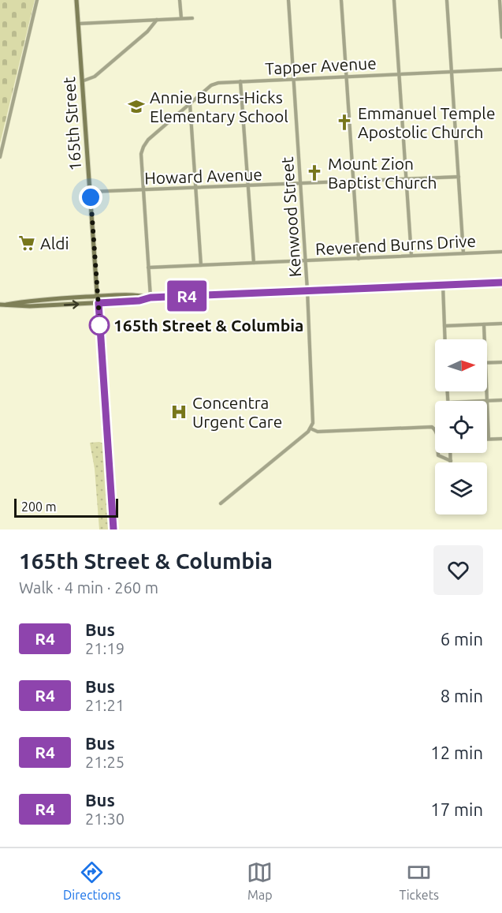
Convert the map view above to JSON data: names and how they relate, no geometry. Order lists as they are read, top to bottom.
{
  "streets": {
    "street": [
      "Tapper Avenue",
      "165th Street",
      "Howard Avenue",
      "Kenwood Street",
      "Reverend Burns Drive"
    ]
  },
  "crossings": [
    ["Tapper Avenue", "Howard Avenue"],
    ["Tapper Avenue", "Kenwood Street"],
    ["Tapper Avenue", "Reverend Burns Drive"],
    ["165th Street", "Howard Avenue"],
    ["Howard Avenue", "Kenwood Street"],
    ["Kenwood Street", "Reverend Burns Drive"]
  ],
  "places": {
    "school or university": ["Annie Burns-Hicks Elementary School"],
    "church": ["Emmanuel Temple Apostolic Church", "Mount Zion Baptist Church"],
    "supermarket": ["Aldi"],
    "other": ["165th Street & Columbia"],
    "hospital": ["Concentra Urgent Care"]
  },
  "lines": ["bus line R4"],
  "scale_bar": "200 m",
  "north": "right",
  "page": {
    "on_map": "R4",
    "scale": "200 m",
    "heading": ["165th Street & Columbia", "Walk · 4 min · 260 m"],
    "list": [
      {
        "mark": "R4",
        "name": "Bus",
        "note": "21:19",
        "value": "6 min"
      },
      {
        "mark": "R4",
        "name": "Bus",
        "note": "21:21",
        "value": "8 min"
      },
      {
        "mark": "R4",
        "name": "Bus",
        "note": "21:25",
        "value": "12 min"
      },
      {
        "mark": "R4",
        "name": "Bus",
        "note": "21:30",
        "value": "17 min"
      }
    ],
    "tabs": ["Directions", "Map", "Tickets"]
  }
}
